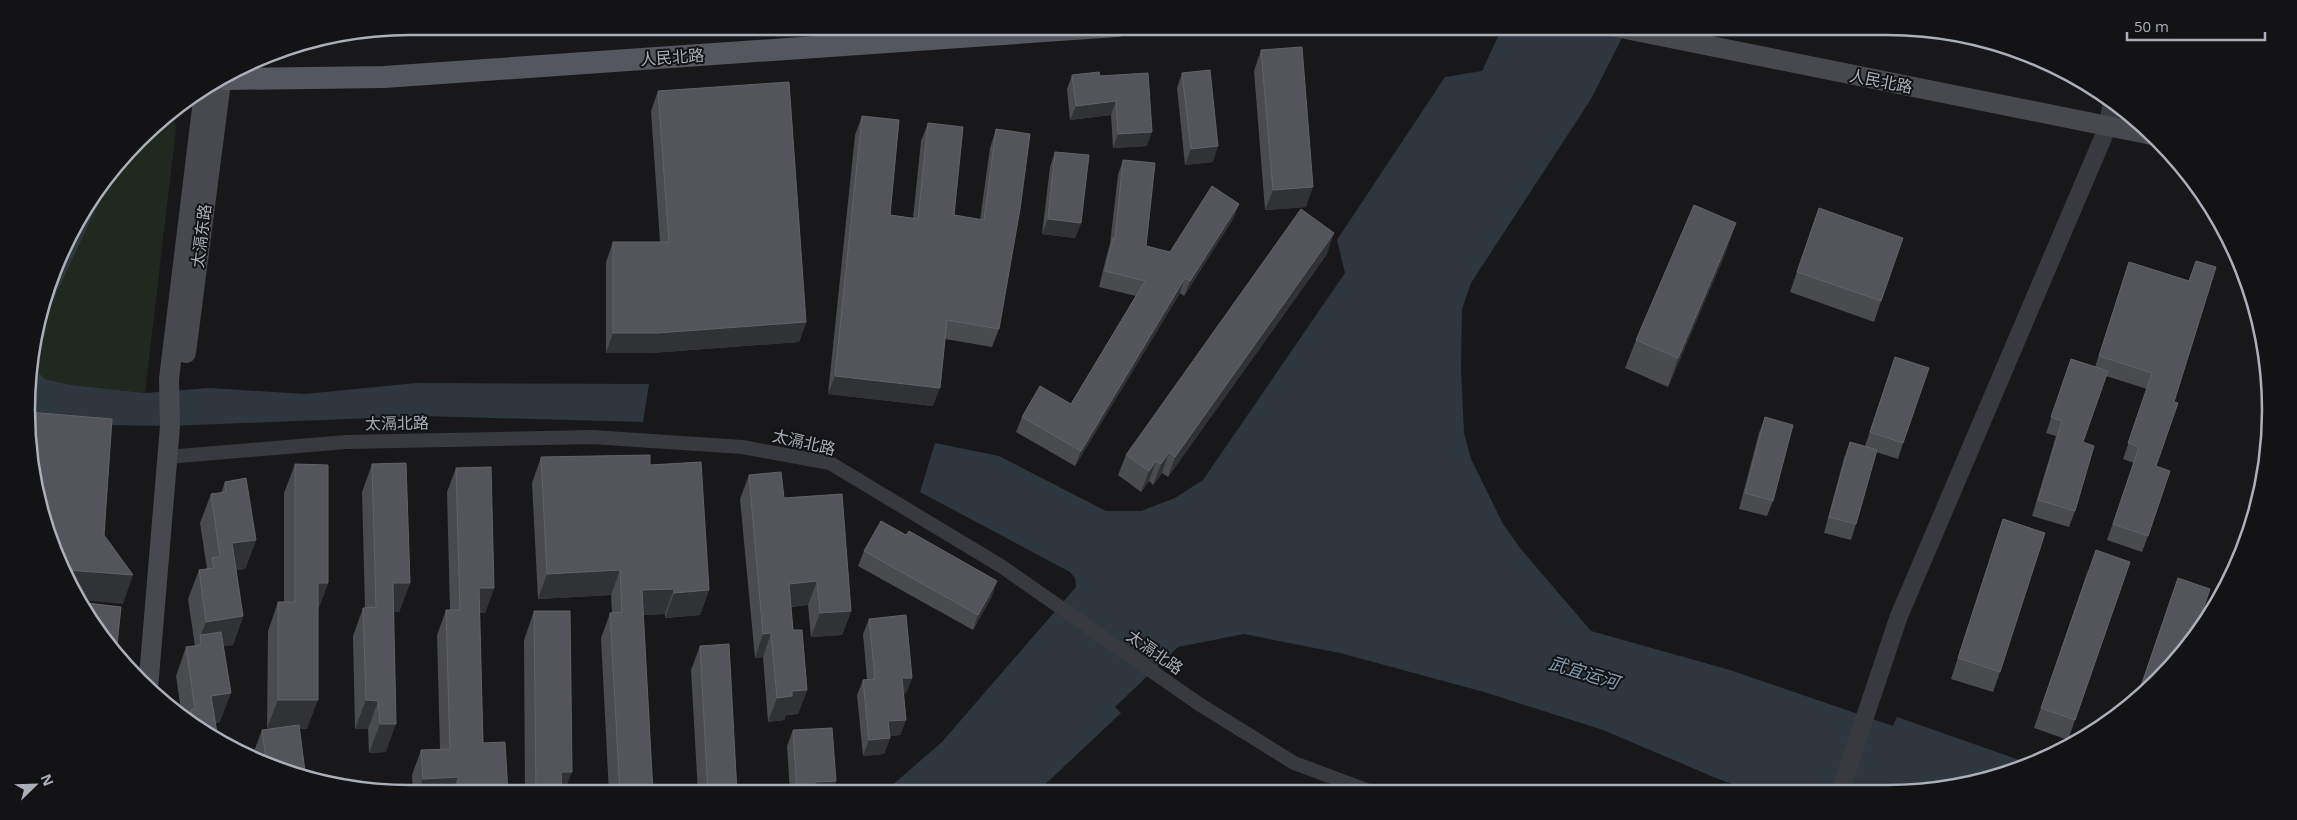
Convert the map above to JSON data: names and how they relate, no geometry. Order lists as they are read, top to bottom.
{
  "streets": {
    "main road": ["人民北路", "太滆东路"],
    "street": ["太滆北路"]
  },
  "crossings": [
    ["太滆东路", "太滆北路"]
  ],
  "water": ["武宜运河"],
  "scale_bar": "50 m",
  "north": "top right"
}
